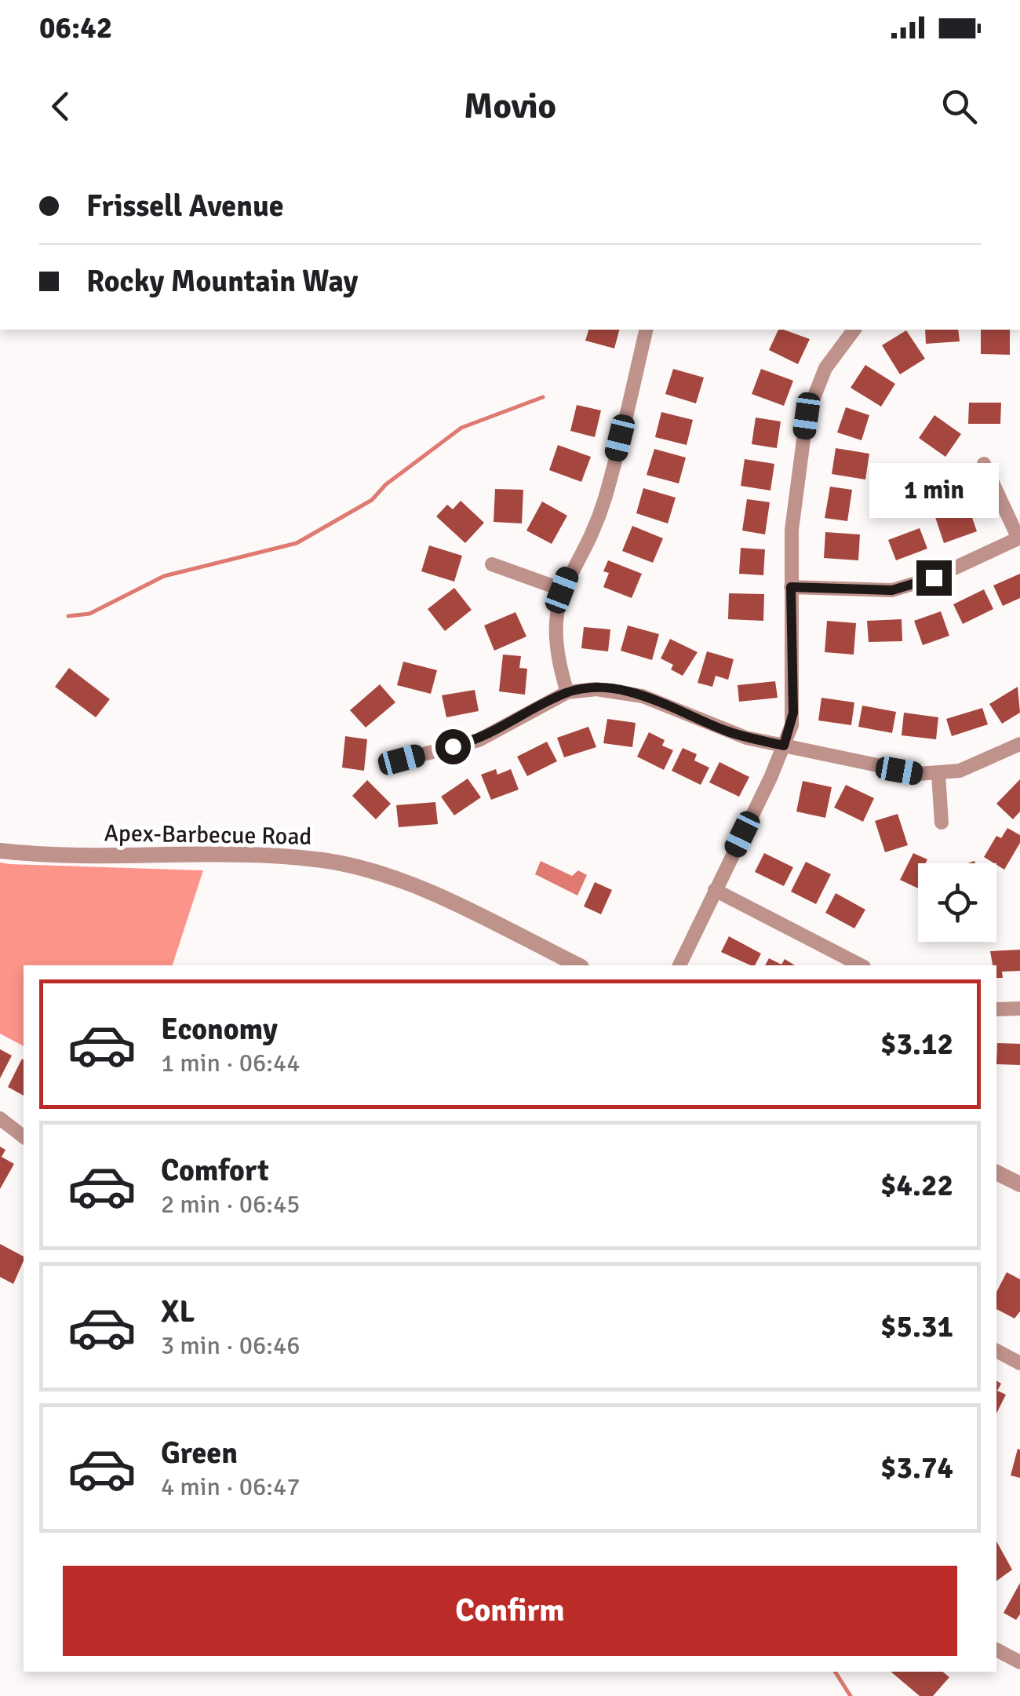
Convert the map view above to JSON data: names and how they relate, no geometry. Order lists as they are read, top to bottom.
{
  "streets": {
    "street": ["Apex-Barbecue Road"]
  },
  "page": {
    "status": "06:42",
    "header": "Movio",
    "banner": ["Frissell Avenue", "Rocky Mountain Way"],
    "bubble": "1 min",
    "list": [
      {
        "name": "Economy",
        "note": "1 min · 06:44",
        "value": "$3.12"
      },
      {
        "name": "Comfort",
        "note": "2 min · 06:45",
        "value": "$4.22"
      },
      {
        "name": "XL",
        "note": "3 min · 06:46",
        "value": "$5.31"
      },
      {
        "name": "Green",
        "note": "4 min · 06:47",
        "value": "$3.74"
      }
    ],
    "buttons": "Confirm"
  }
}
